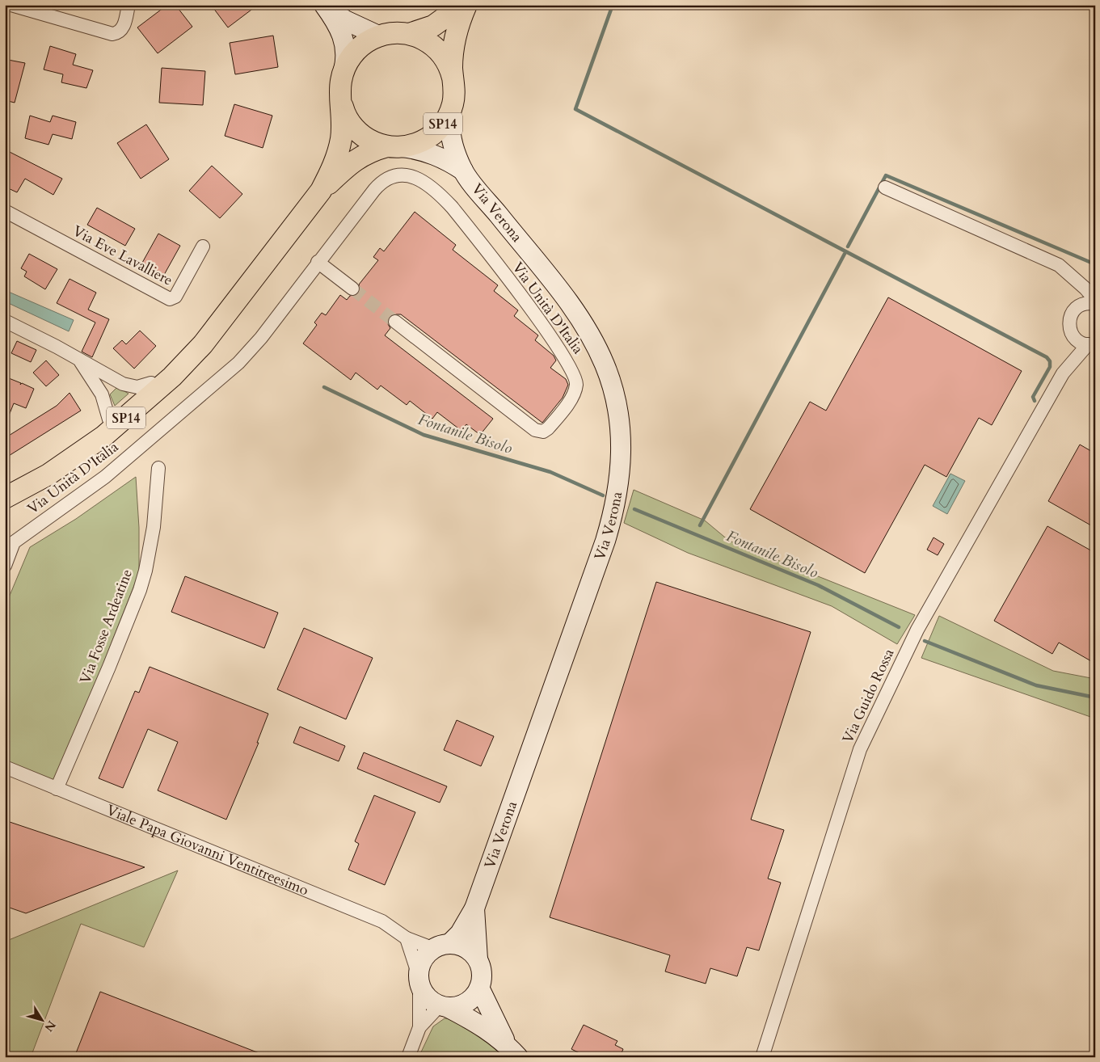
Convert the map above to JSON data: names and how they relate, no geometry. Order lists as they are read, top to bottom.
{
  "streets": {
    "main road": ["SP14"],
    "street": [
      "Via Verona",
      "Via Eve Lavalliere",
      "Via Unità D'Italia",
      "Via Fosse Ardeatine",
      "Via Guido Rossa",
      "Viale Papa Giovanni Ventitreesimo"
    ]
  },
  "crossings": [
    ["SP14", "Via Verona"],
    ["Via Verona", "Viale Papa Giovanni Ventitreesimo"],
    ["Via Fosse Ardeatine", "Viale Papa Giovanni Ventitreesimo"]
  ],
  "water": ["Fontanile Bisolo"],
  "north": "bottom right"
}
